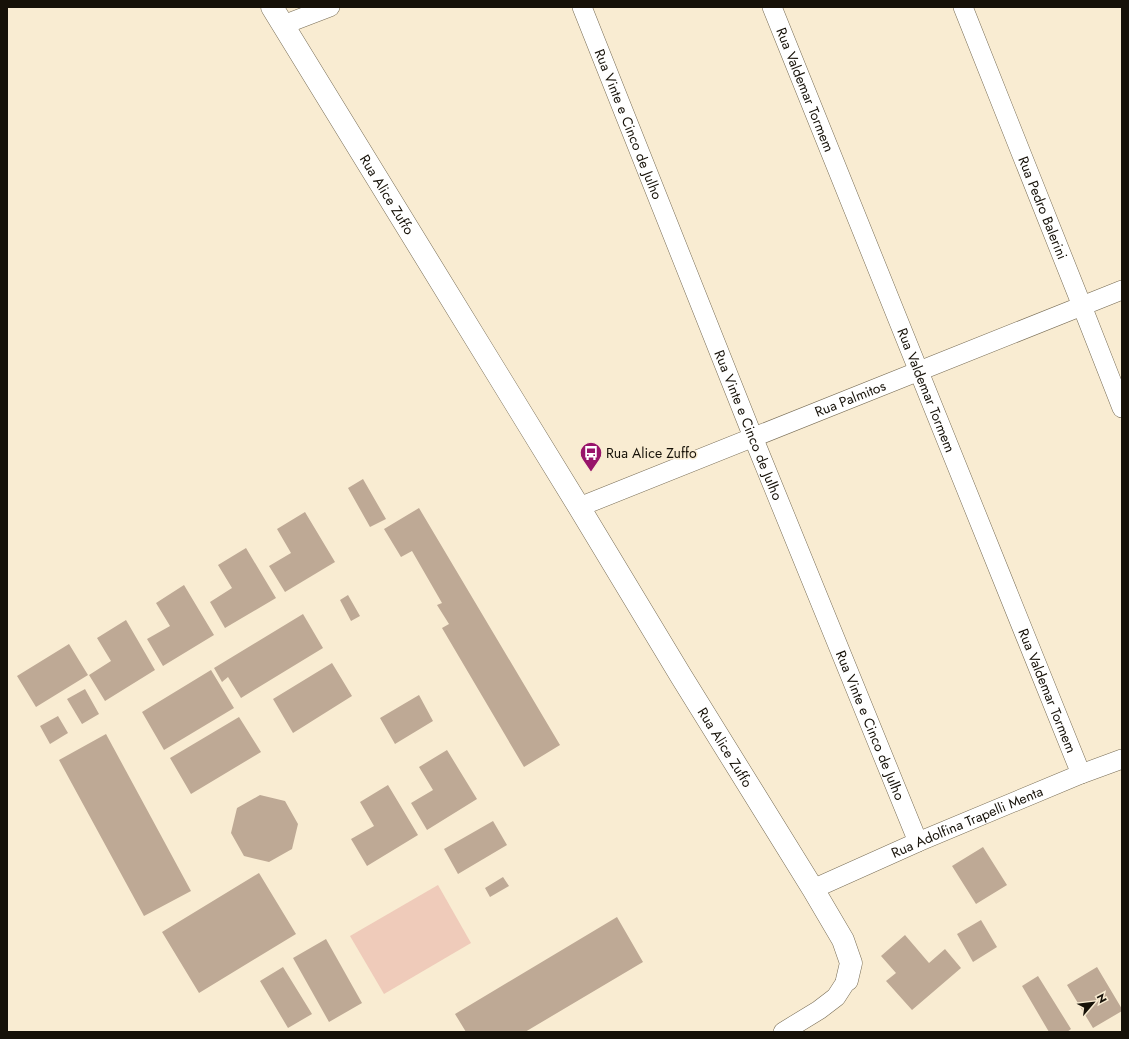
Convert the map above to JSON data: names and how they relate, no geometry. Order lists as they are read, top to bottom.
{
  "streets": {
    "street": [
      "Rua Valdemar Tormem",
      "Rua Vinte e Cinco de Julho",
      "Rua Alice Zuffo",
      "Rua Pedro Balerini",
      "Rua Palmitos",
      "Rua Adolfina Trapelli Menta"
    ]
  },
  "crossings": [
    ["Rua Valdemar Tormem", "Rua Palmitos"],
    ["Rua Valdemar Tormem", "Rua Adolfina Trapelli Menta"],
    ["Rua Vinte e Cinco de Julho", "Rua Palmitos"],
    ["Rua Vinte e Cinco de Julho", "Rua Adolfina Trapelli Menta"],
    ["Rua Alice Zuffo", "Rua Palmitos"],
    ["Rua Alice Zuffo", "Rua Adolfina Trapelli Menta"],
    ["Rua Pedro Balerini", "Rua Palmitos"]
  ],
  "places": {
    "bus stop": ["Rua Alice Zuffo"]
  },
  "north": "top right"
}
